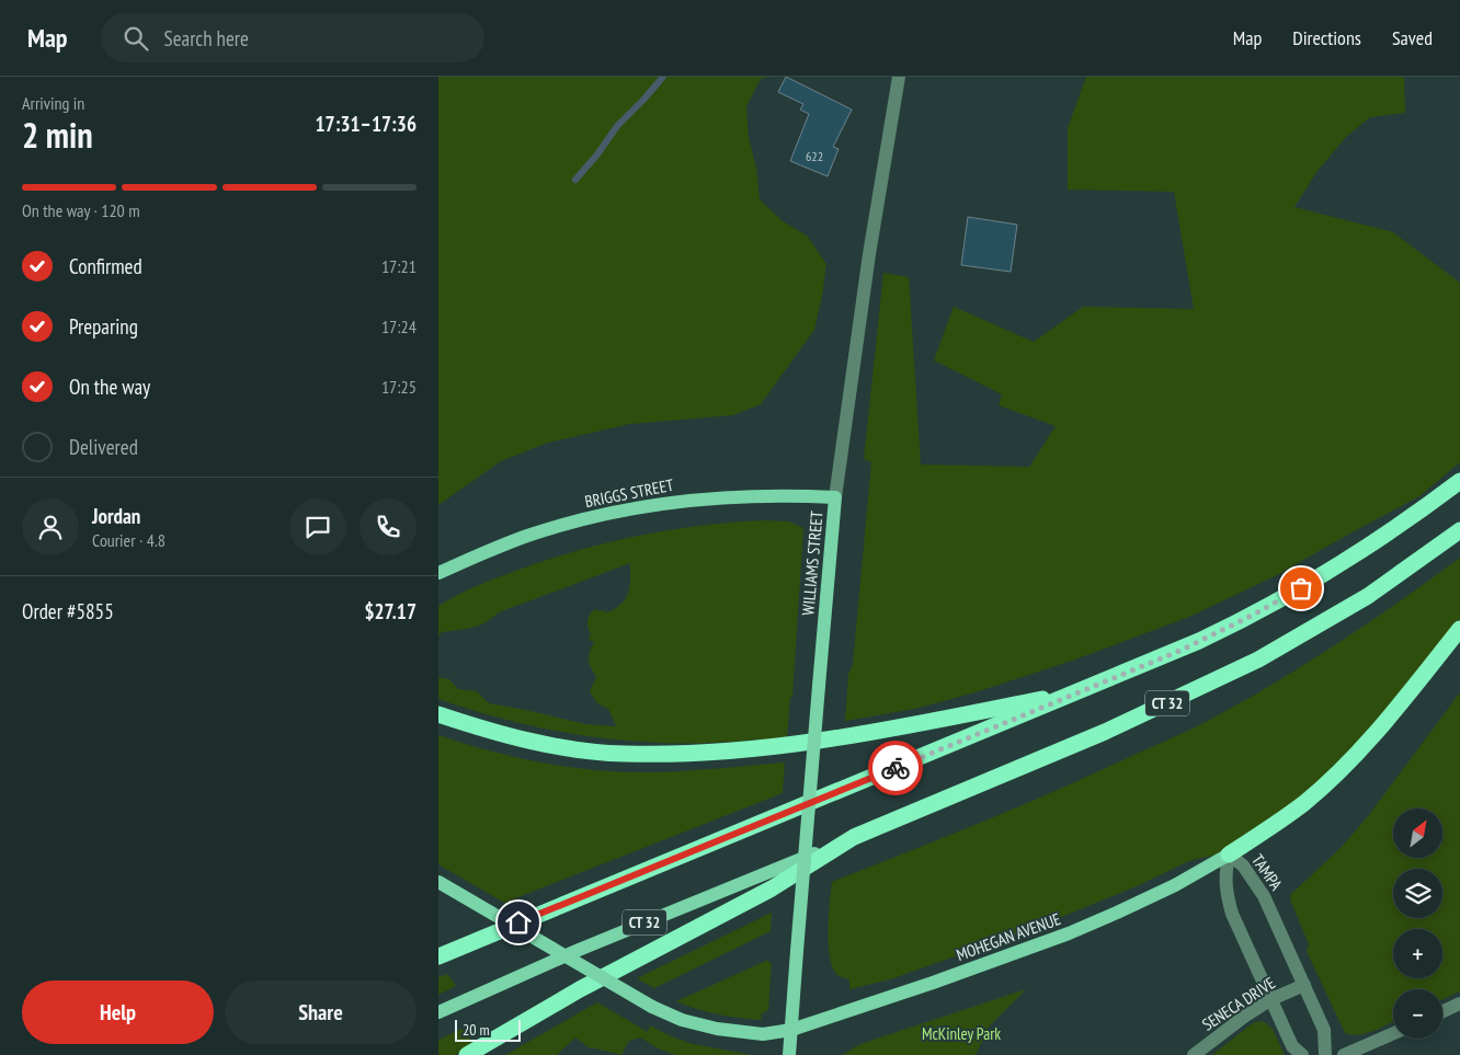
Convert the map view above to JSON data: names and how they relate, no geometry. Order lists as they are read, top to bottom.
{
  "streets": {
    "highway": ["CT 32"],
    "main road": ["BRIGGS STREET", "WILLIAMS STREET", "MOHEGAN AVENUE"],
    "street": ["TAMPA", "SENECA DRIVE"]
  },
  "crossings": [
    ["BRIGGS STREET", "WILLIAMS STREET"],
    ["WILLIAMS STREET", "MOHEGAN AVENUE"],
    ["TAMPA", "MOHEGAN AVENUE"],
    ["TAMPA", "SENECA DRIVE"]
  ],
  "parks": ["McKinley Park"],
  "house_numbers": ["622"],
  "scale_bar": "20 m",
  "north": "top right",
  "page": {
    "header": "Map",
    "search": "Search here",
    "nav": ["Map", "Directions", "Saved"],
    "heading": ["2 min", "Arriving in", "17:31–17:36"],
    "panel": [
      "Jordan",
      "Courier · 4.8",
      "Order #5855",
      "$27.17"
    ],
    "bar": "On the way · 120 m",
    "list": [
      ["Confirmed", "17:21"],
      ["Preparing", "17:24"],
      ["On the way", "17:25"],
      "Delivered"
    ],
    "map_buttons": ["+", "−"],
    "buttons": ["Help", "Share"],
    "scale": "20 m"
  }
}
